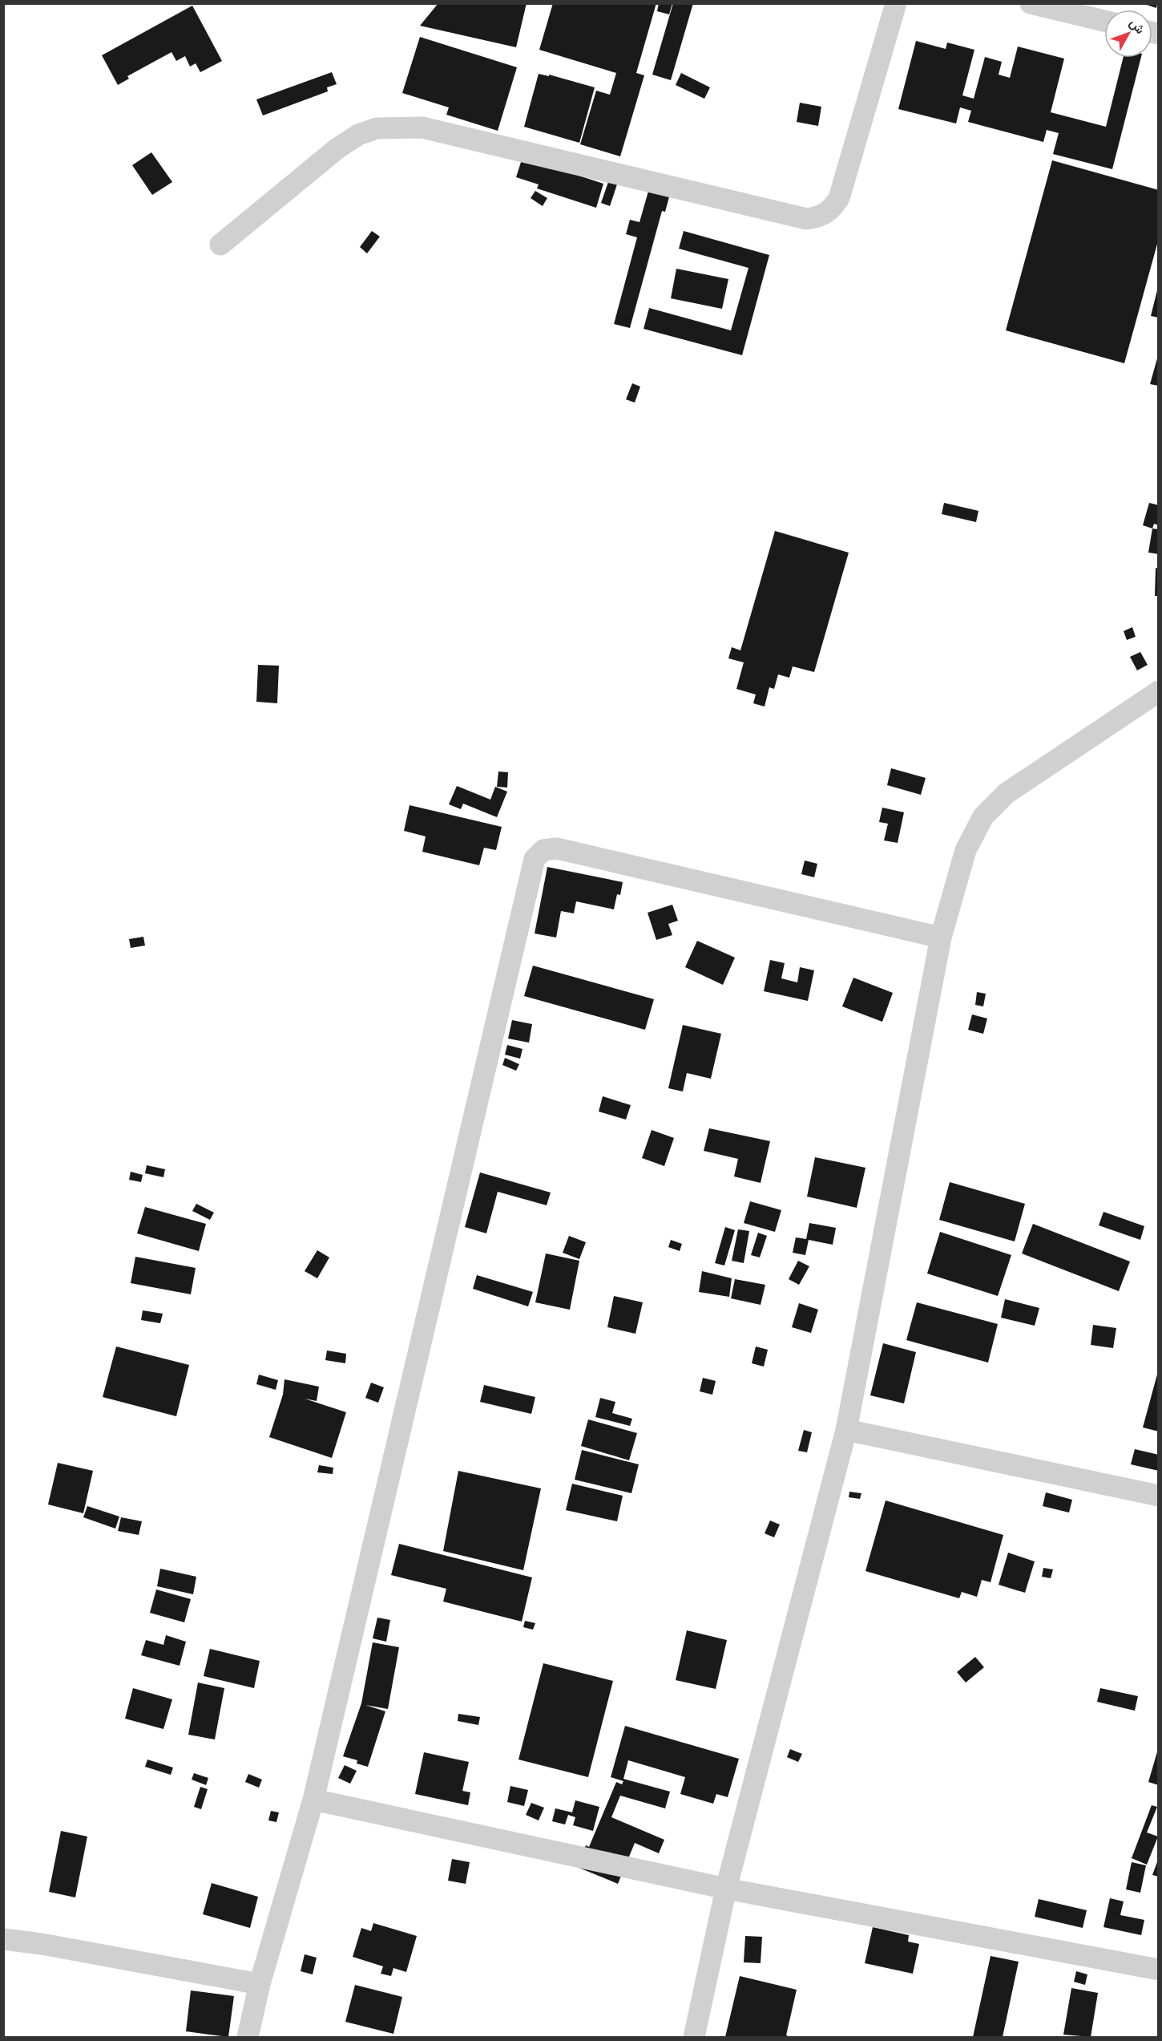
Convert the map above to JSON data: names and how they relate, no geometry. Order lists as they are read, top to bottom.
{
  "north": "top right"
}
